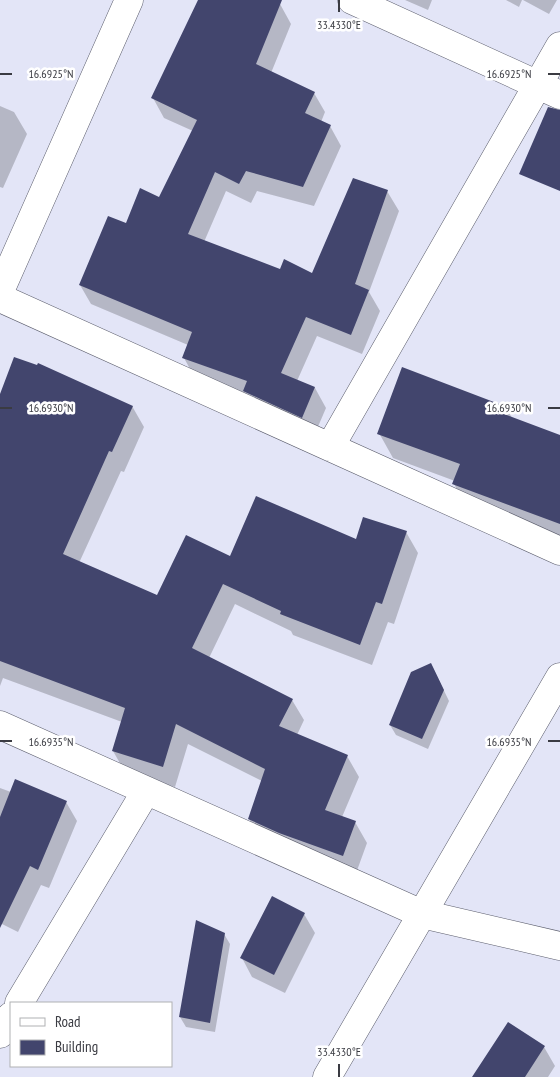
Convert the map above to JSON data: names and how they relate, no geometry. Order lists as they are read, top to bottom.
{
  "legend": ["Road", "Building"],
  "coordinates": [
    "33.4330°E",
    "16.6925°N",
    "16.6930°N",
    "16.6935°N"
  ]
}
